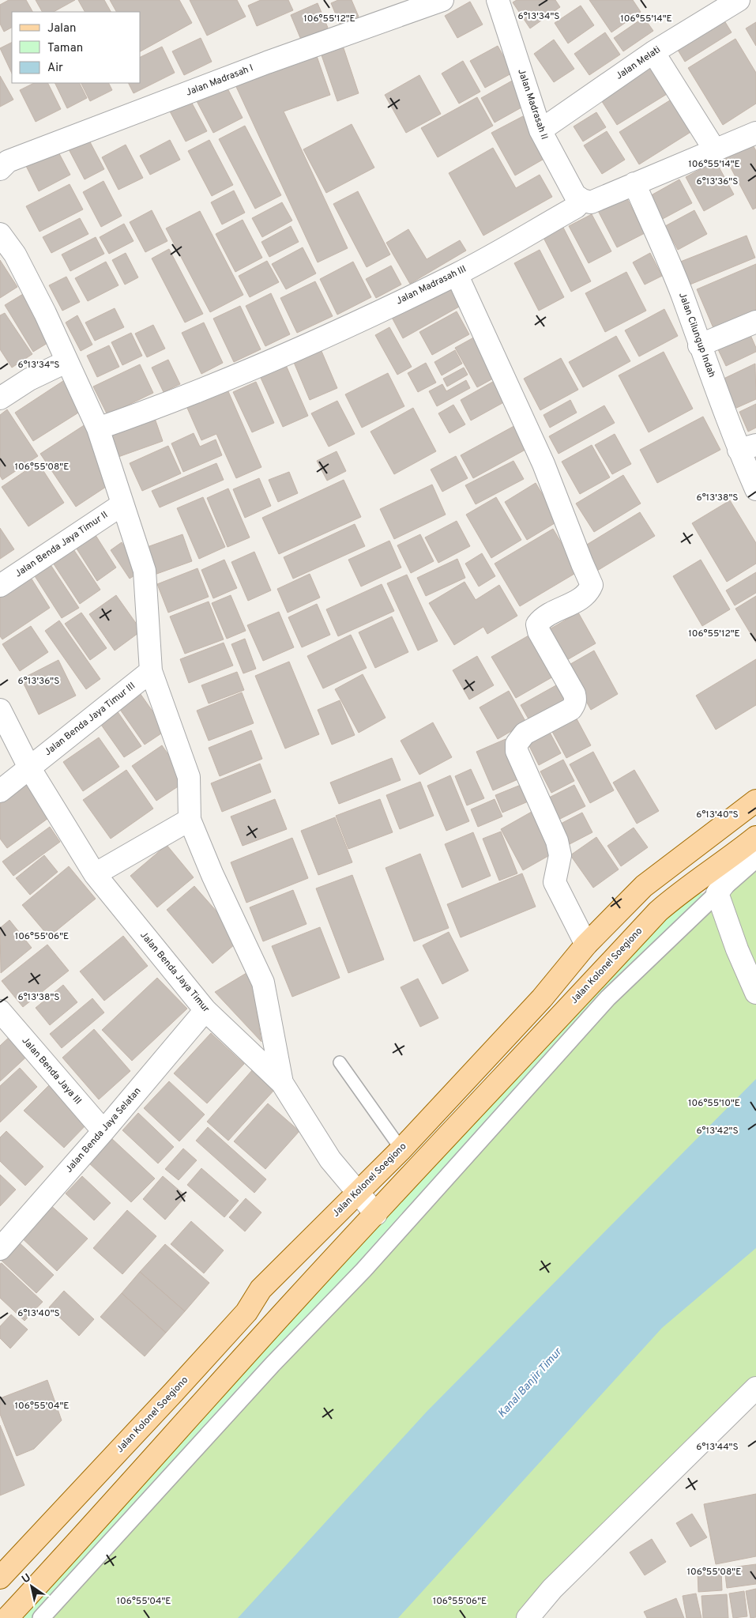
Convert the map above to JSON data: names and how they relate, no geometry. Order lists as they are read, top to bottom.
{
  "streets": {
    "main road": ["Jalan Kolonel Soegiono"],
    "street": [
      "Jalan Melati",
      "Jalan Madrasah I",
      "Jalan Madrasah II",
      "Jalan Madrasah III",
      "Jalan Cilungup Indah",
      "Jalan Benda Jaya Timur II",
      "Jalan Benda Jaya Timur III",
      "Jalan Benda Jaya Timur",
      "Jalan Benda Jaya III",
      "Jalan Benda Jaya Selatan"
    ]
  },
  "crossings": [
    ["Jalan Melati", "Jalan Madrasah II"],
    ["Jalan Madrasah II", "Jalan Madrasah III"],
    ["Jalan Benda Jaya Timur III", "Jalan Benda Jaya Timur"],
    ["Jalan Kolonel Soegiono", "Jalan Benda Jaya Timur"],
    ["Jalan Benda Jaya Timur", "Jalan Benda Jaya Selatan"],
    ["Jalan Benda Jaya III", "Jalan Benda Jaya Selatan"]
  ],
  "water": ["Kanal Banjir Timur"],
  "legend": ["Jalan", "Taman", "Air"],
  "north": "top left",
  "coordinates": [
    "6°13'34\"S",
    "106°55'12\"E",
    "106°55'14\"E",
    "6°13'36\"S",
    "106°55'08\"E",
    "6°13'38\"S",
    "6°13'40\"S",
    "106°55'06\"E",
    "106°55'10\"E",
    "6°13'42\"S",
    "106°55'04\"E",
    "6°13'44\"S"
  ]
}
